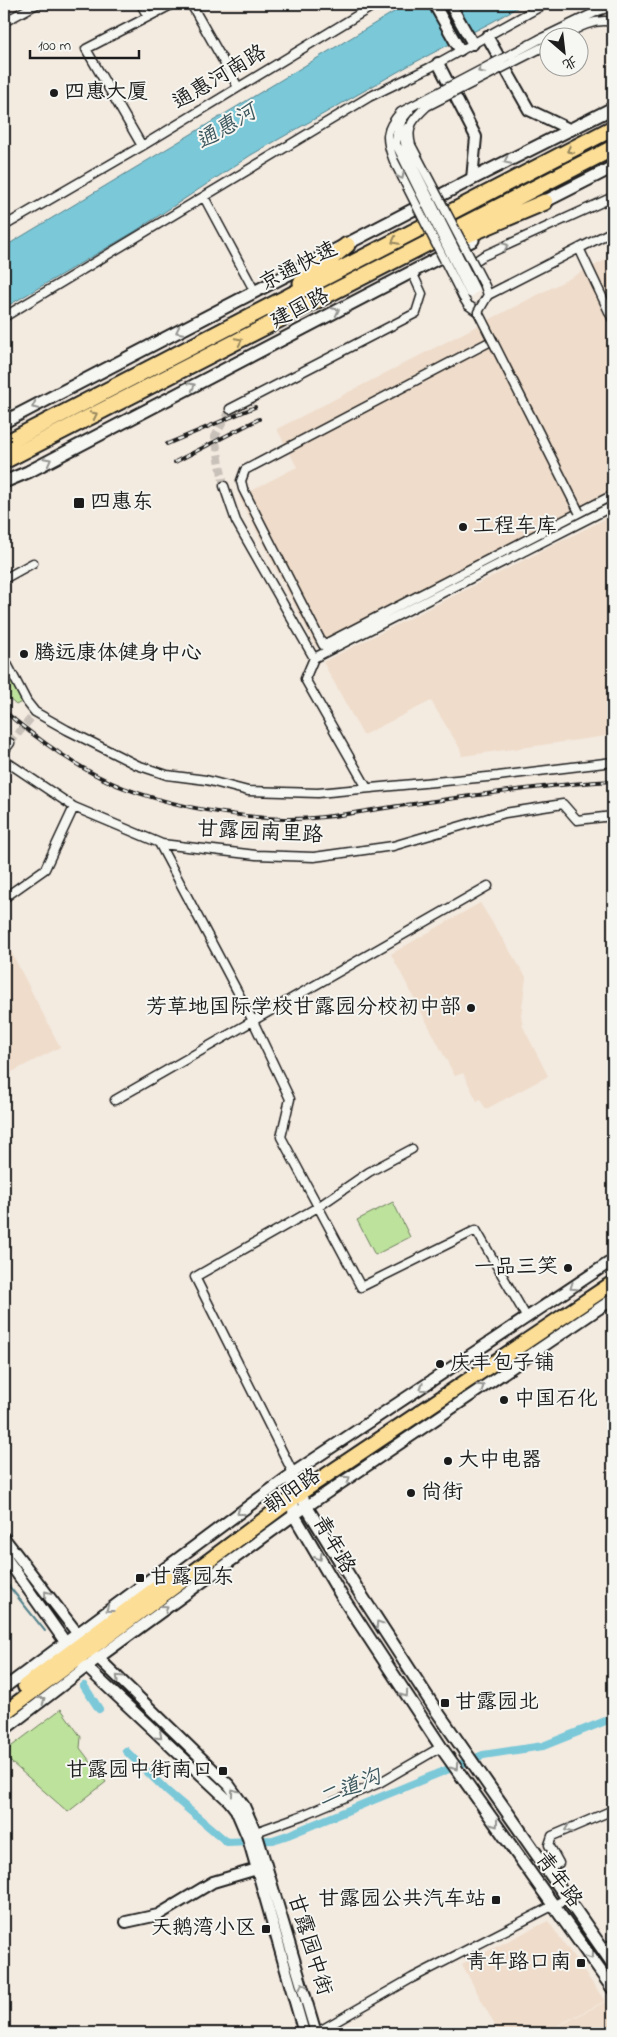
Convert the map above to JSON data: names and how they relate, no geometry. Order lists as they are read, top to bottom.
{
  "streets": {
    "highway": ["京通快速", "朝阳路"],
    "main road": ["建国路", "青年路"],
    "street": ["通惠河南路", "甘露园南里路", "甘露园中街"]
  },
  "crossings": [
    ["朝阳路", "青年路"]
  ],
  "water": ["通惠河", "二道沟"],
  "places": {
    "other": [
      "四惠大厦",
      "工程车库",
      "腾远康体健身中心",
      "芳草地国际学校甘露园分校初中部",
      "一品三笑",
      "庆丰包子铺",
      "中国石化",
      "大中电器",
      "尚街"
    ],
    "transit": [
      "四惠东",
      "甘露园东",
      "甘露园北",
      "甘露园中街南口",
      "甘露园公共汽车站",
      "天鹅湾小区",
      "青年路口南"
    ]
  },
  "scale_bar": "100 m",
  "north": "bottom right"
}
